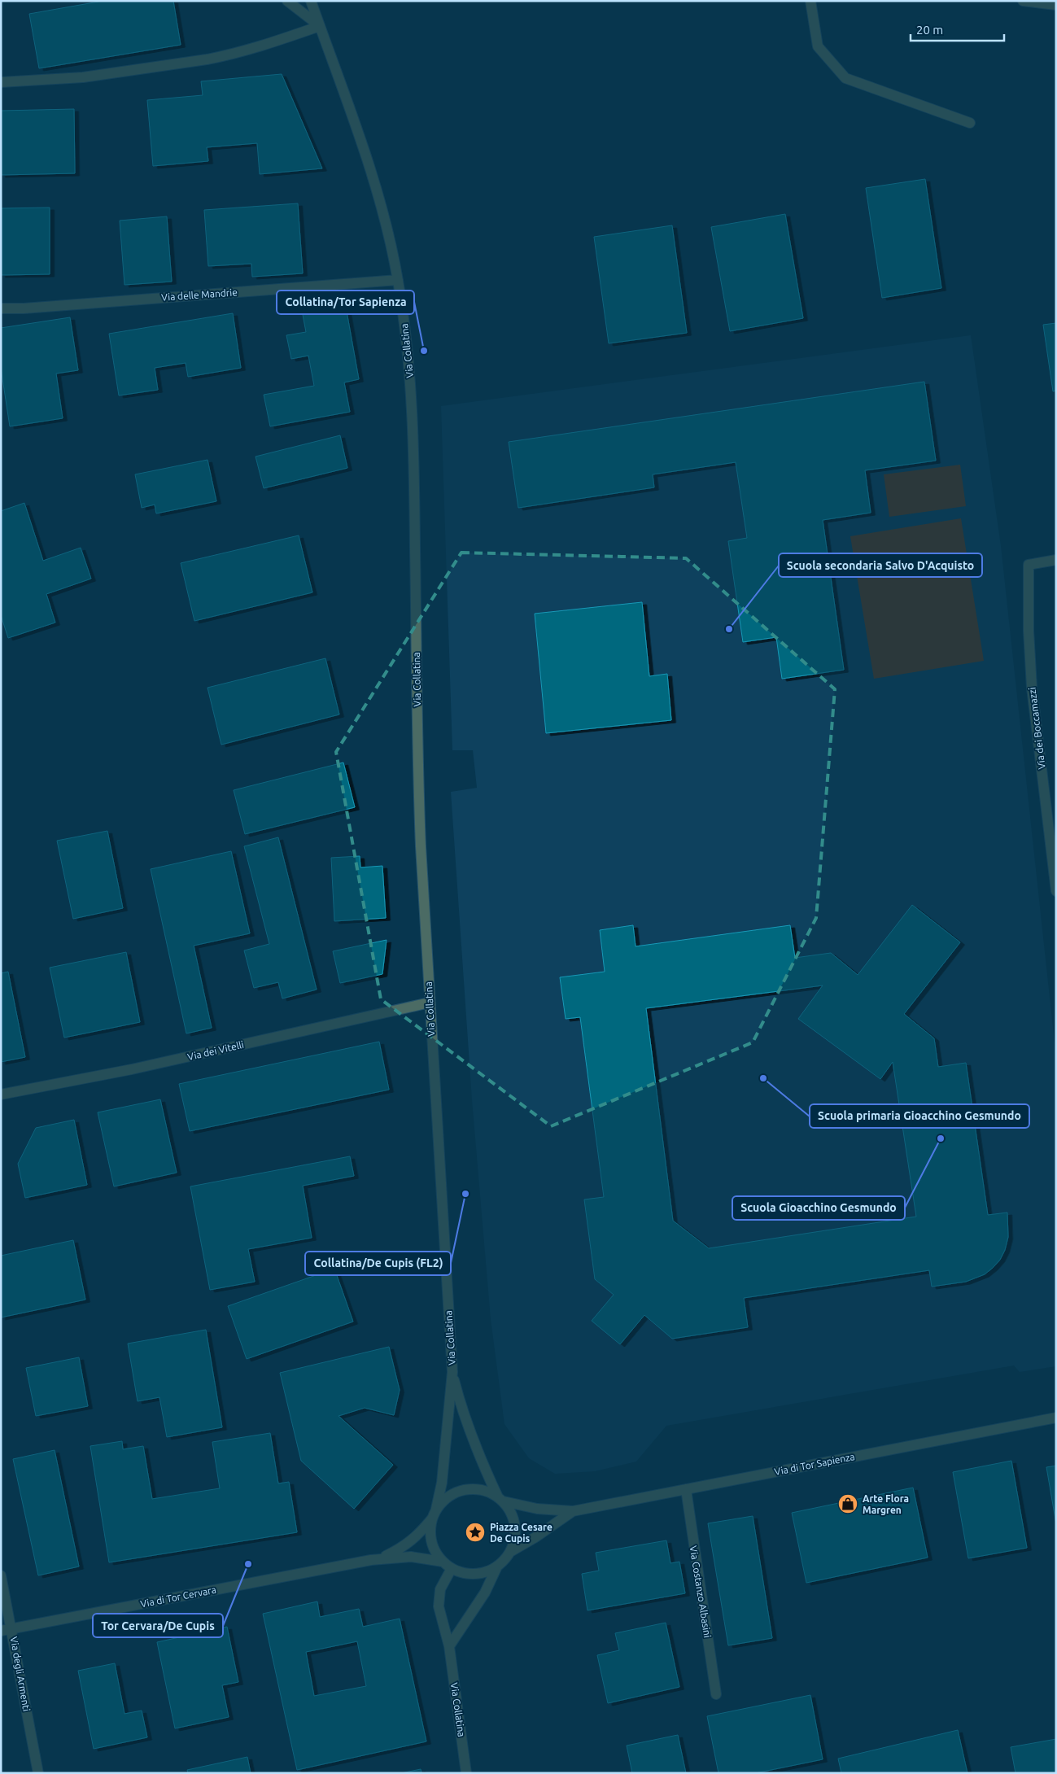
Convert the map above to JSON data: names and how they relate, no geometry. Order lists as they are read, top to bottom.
{
  "streets": {
    "street": [
      "Via delle Mandrie",
      "Via Collatina",
      "Via dei Boccamazzi",
      "Via dei Vitelli",
      "Via di Tor Sapienza",
      "Via Costanzo Albasini",
      "Via di Tor Cervara",
      "Via degli Armenti"
    ]
  },
  "crossings": [
    ["Via delle Mandrie", "Via Collatina"],
    ["Via Collatina", "Via dei Vitelli"],
    ["Via di Tor Sapienza", "Via Costanzo Albasini"],
    ["Via di Tor Cervara", "Via degli Armenti"]
  ],
  "places": {
    "other": [
      "Collatina/Tor Sapienza",
      "Scuola secondaria Salvo D'Acquisto",
      "Scuola primaria Gioacchino Gesmundo",
      "Scuola Gioacchino Gesmundo",
      "Collatina/De Cupis (FL2)",
      "Tor Cervara/De Cupis"
    ],
    "shop": ["Arte Flora Margren"],
    "place": ["Piazza Cesare De Cupis"]
  },
  "scale_bar": "20 m"
}
